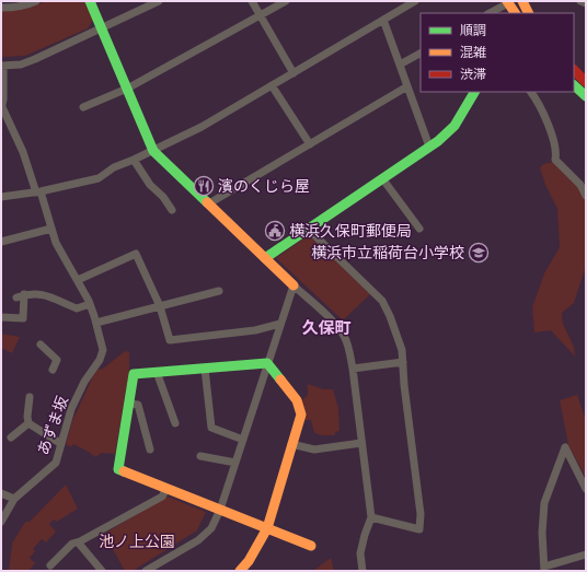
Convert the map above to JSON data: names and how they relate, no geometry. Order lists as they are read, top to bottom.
{
  "streets": {
    "street": ["あずま坂"]
  },
  "districts": ["久保町"],
  "parks": ["池ノ上公園"],
  "places": {
    "restaurant": ["濱のくじら屋"],
    "public building": ["横浜久保町郵便局"],
    "school or university": ["横浜市立稲荷台小学校"]
  },
  "legend": ["順調", "混雑", "渋滞"]
}
